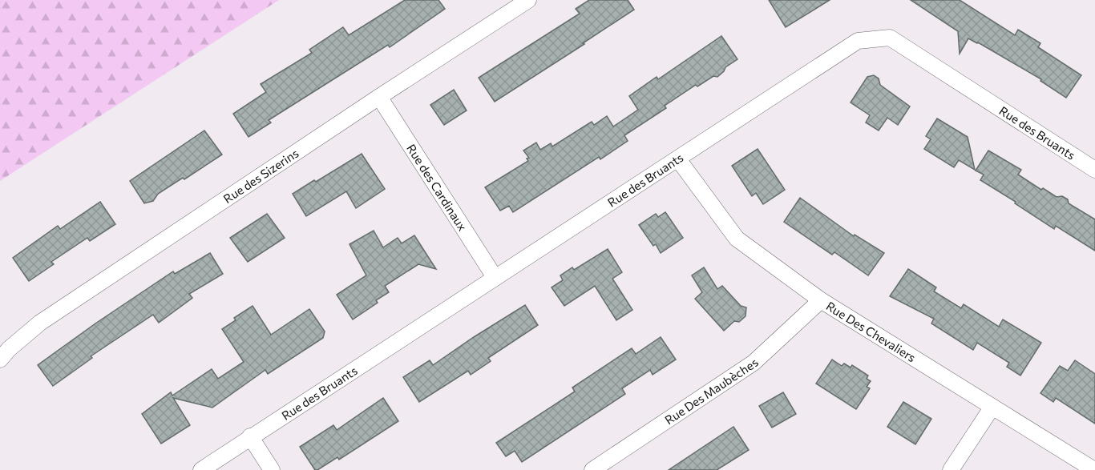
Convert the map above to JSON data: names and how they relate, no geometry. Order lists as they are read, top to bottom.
{
  "streets": {
    "street": [
      "Rue des Bruants",
      "Rue des Sizerins",
      "Rue des Cardinaux",
      "Rue Des Chevaliers",
      "Rue Des Maubèches"
    ]
  },
  "crossings": [
    ["Rue des Bruants", "Rue des Cardinaux"],
    ["Rue des Bruants", "Rue Des Chevaliers"],
    ["Rue des Sizerins", "Rue des Cardinaux"],
    ["Rue Des Chevaliers", "Rue Des Maubèches"]
  ]
}
